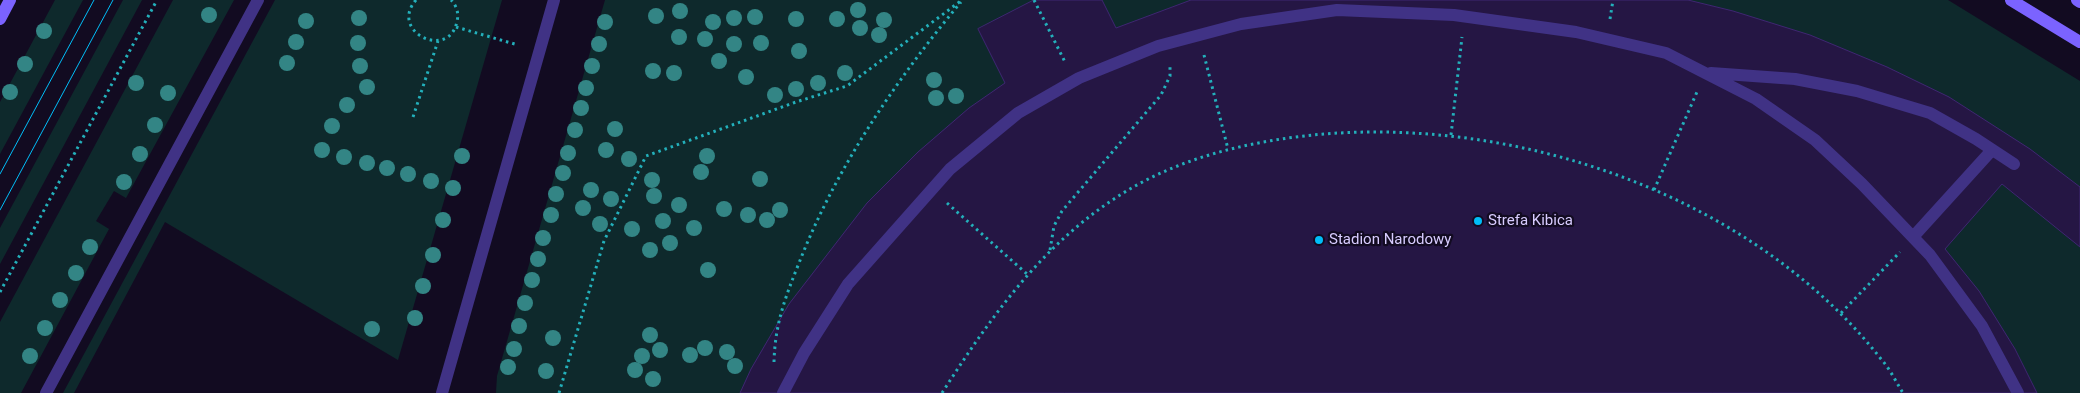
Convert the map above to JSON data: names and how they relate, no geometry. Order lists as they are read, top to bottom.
{
  "places": ["Strefa Kibica", "Stadion Narodowy"]
}
